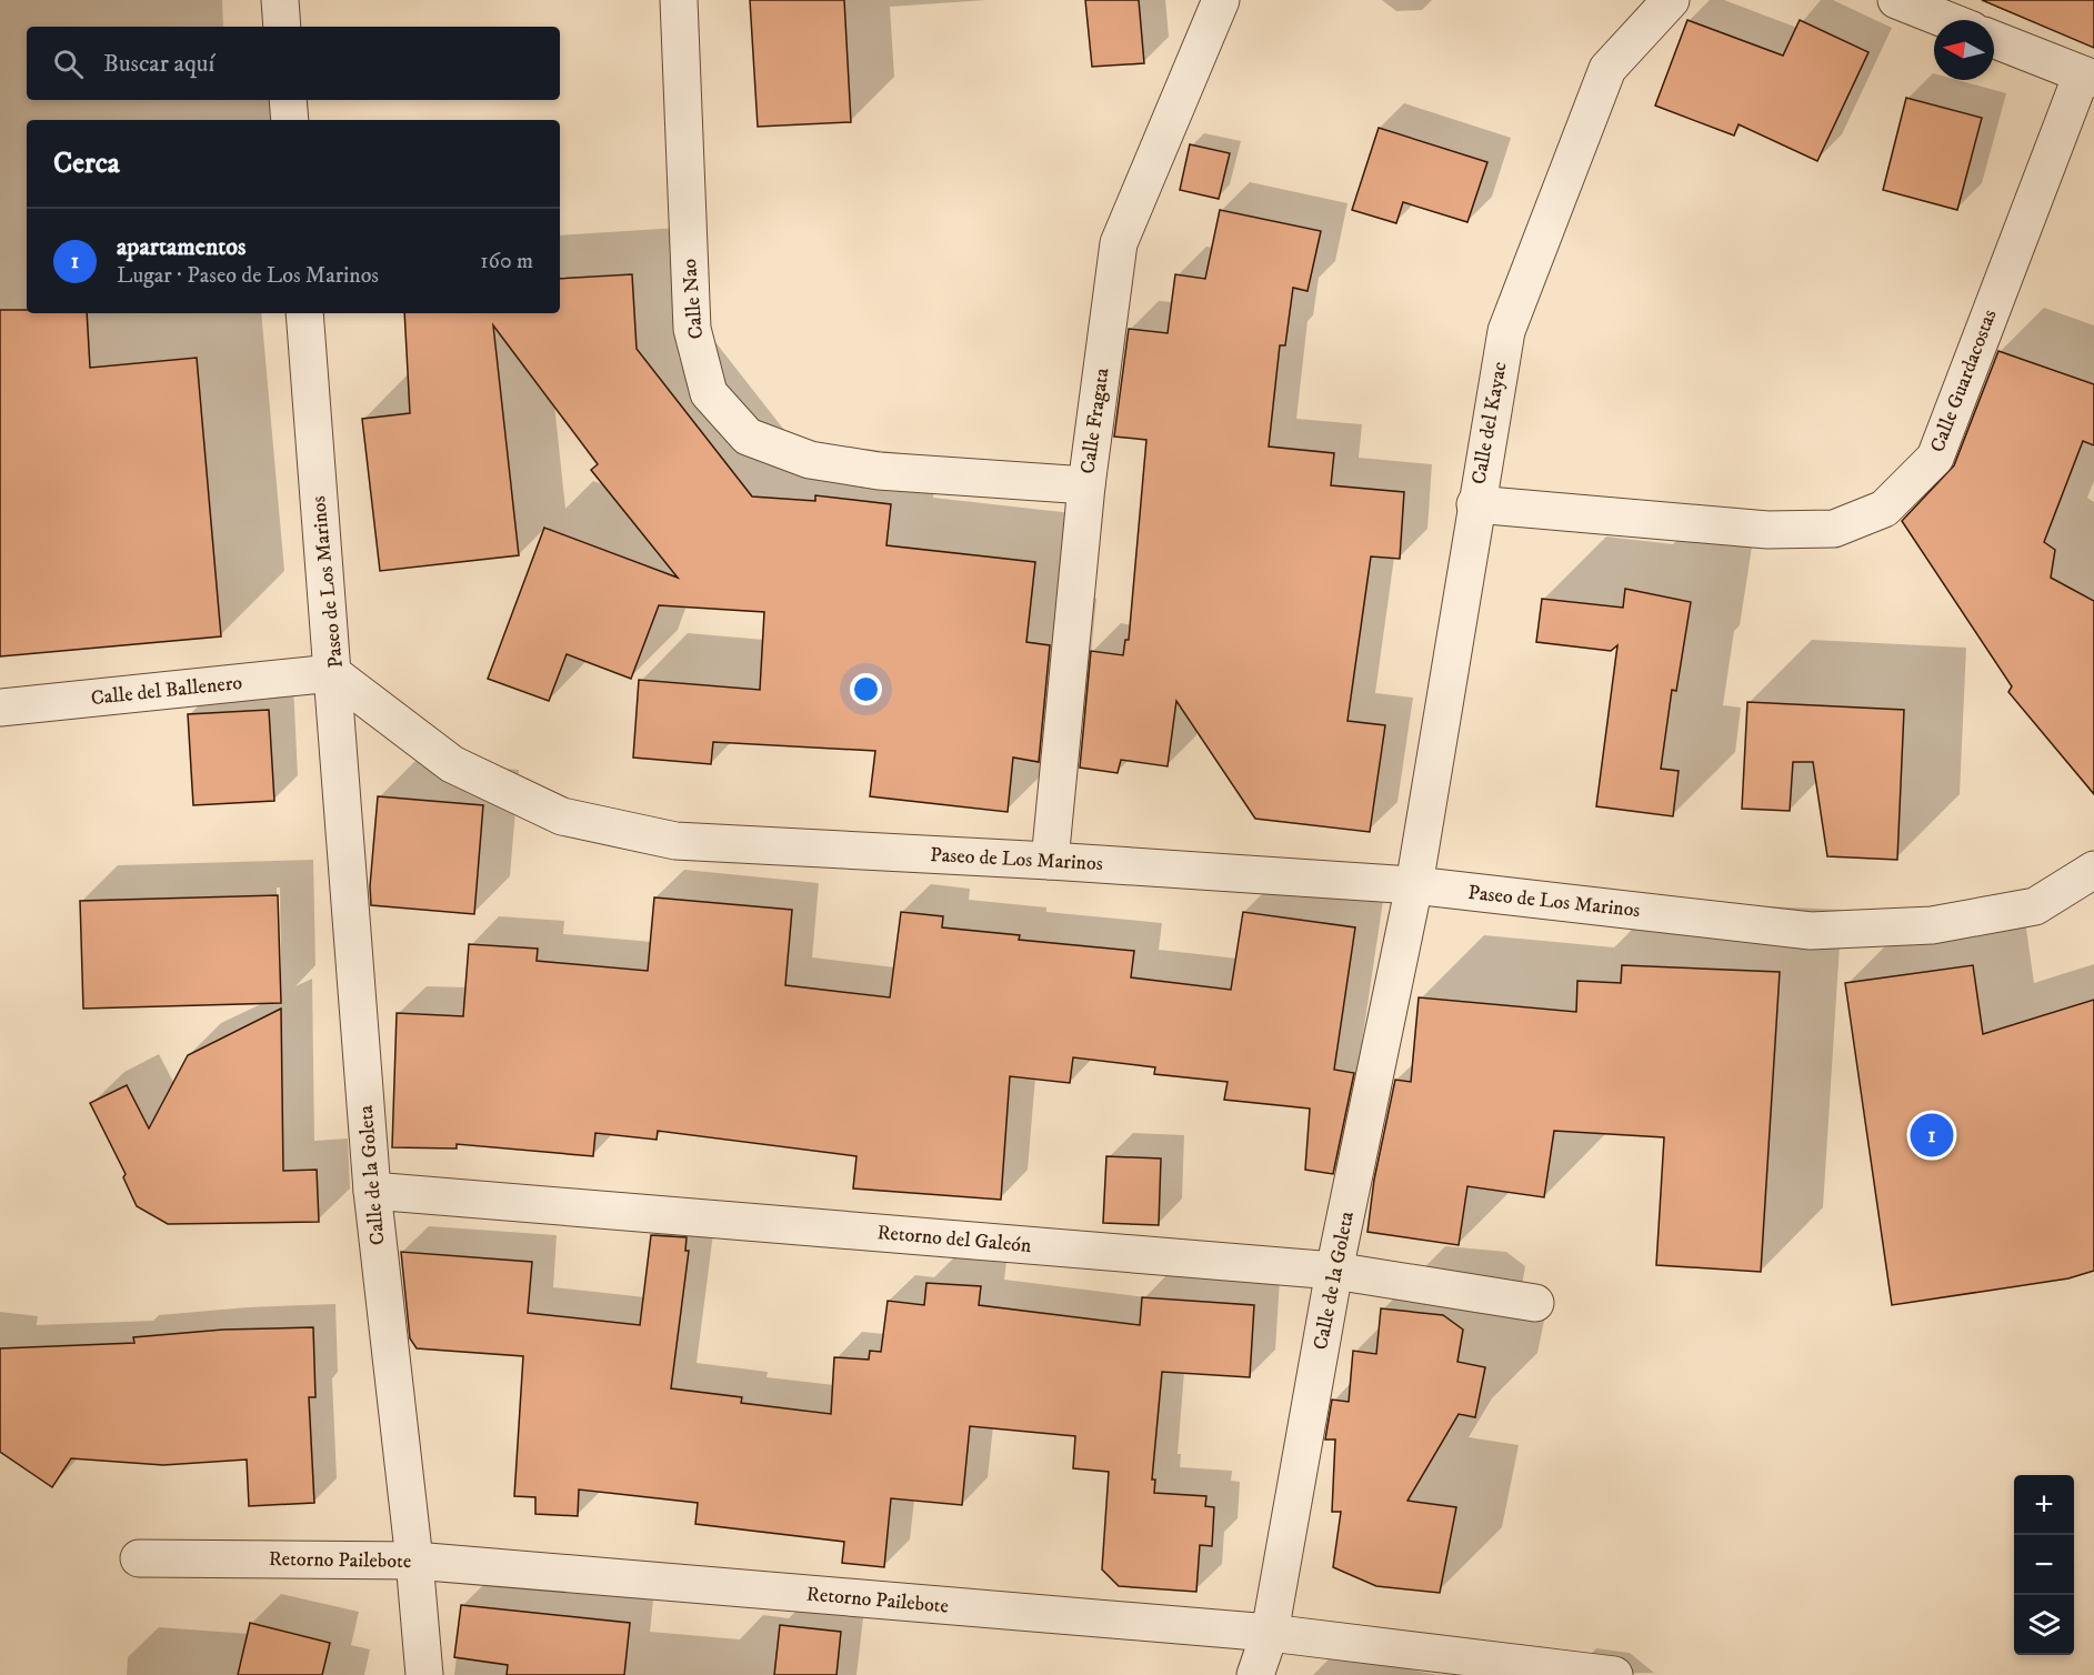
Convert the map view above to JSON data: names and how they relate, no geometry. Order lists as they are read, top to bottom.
{
  "streets": {
    "street": [
      "Calle Nao",
      "Calle Guardacostas",
      "Calle Fragata",
      "Calle del Kayac",
      "Paseo de Los Marinos",
      "Calle del Ballenero",
      "Calle de la Goleta",
      "Retorno del Galeón",
      "Retorno Pailebote"
    ]
  },
  "crossings": [
    ["Calle Nao", "Calle Fragata"],
    ["Calle Guardacostas", "Calle del Kayac"],
    ["Calle Fragata", "Paseo de Los Marinos"],
    ["Calle del Kayac", "Paseo de Los Marinos"],
    ["Calle del Kayac", "Calle de la Goleta"],
    ["Paseo de Los Marinos", "Calle del Ballenero"],
    ["Paseo de Los Marinos", "Calle de la Goleta"],
    ["Calle del Ballenero", "Calle de la Goleta"],
    ["Calle de la Goleta", "Retorno del Galeón"],
    ["Calle de la Goleta", "Retorno Pailebote"]
  ],
  "north": "left",
  "page": {
    "search": "Buscar aquí",
    "heading": "Cerca",
    "list": [
      {
        "mark": "1",
        "name": "apartamentos",
        "note": "Lugar · Paseo de Los Marinos",
        "value": "160 m"
      }
    ],
    "pins": "1",
    "map_buttons": ["+", "−"]
  }
}
